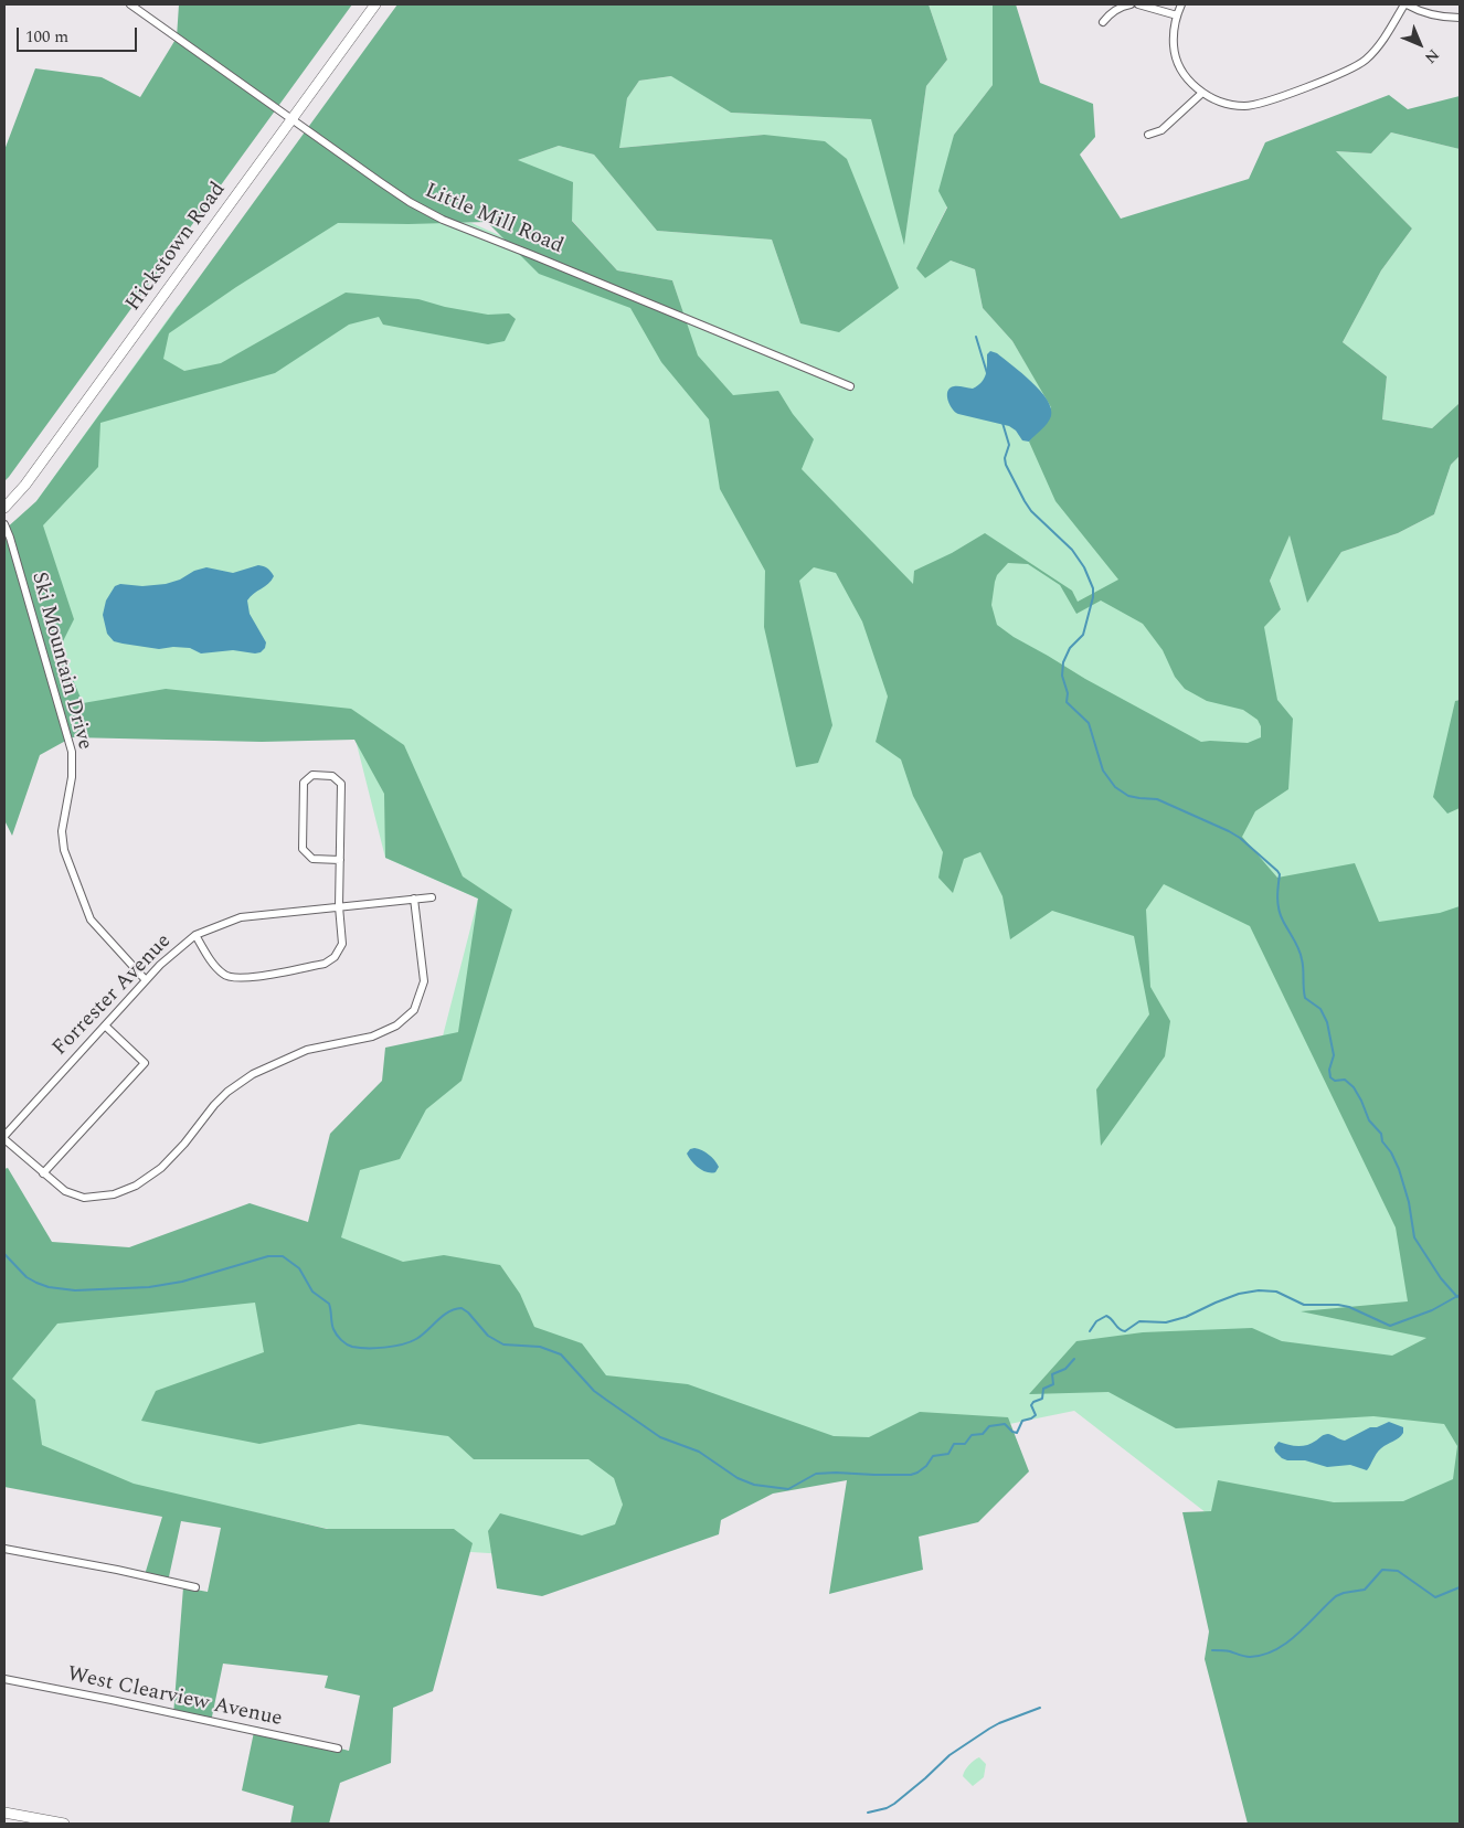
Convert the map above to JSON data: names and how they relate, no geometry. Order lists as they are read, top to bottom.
{
  "streets": {
    "street": [
      "Little Mill Road",
      "Hickstown Road",
      "Ski Mountain Drive",
      "Forrester Avenue",
      "West Clearview Avenue"
    ]
  },
  "crossings": [
    ["Little Mill Road", "Hickstown Road"],
    ["Ski Mountain Drive", "Forrester Avenue"]
  ],
  "scale_bar": "100 m",
  "north": "bottom right"
}
